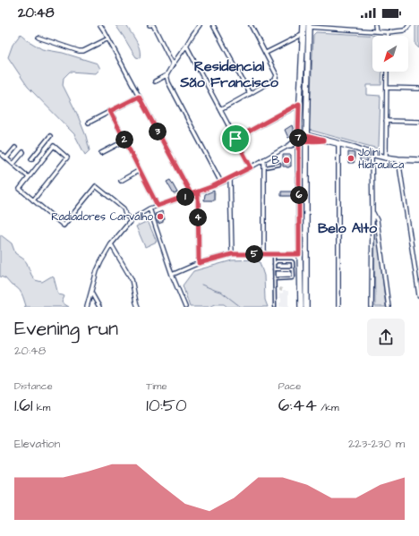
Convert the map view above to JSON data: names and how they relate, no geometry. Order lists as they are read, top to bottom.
{
  "districts": ["Residencial São Francisco", "Belo Alto"],
  "places": ["Jolini Hidraulica", "B", "Radiadores Carvalho"],
  "north": "bottom left",
  "page": {
    "status": "20:48",
    "pins": [
      "3",
      "7",
      "2",
      "6",
      "1",
      "4",
      "5"
    ],
    "heading": ["Evening run", "20:48"],
    "stats": [
      ["Distance", "1.61 km"],
      ["Time", "10:50"],
      ["Pace", "6:44 /km"]
    ],
    "chart": ["Elevation", "223–230 m"]
  }
}
